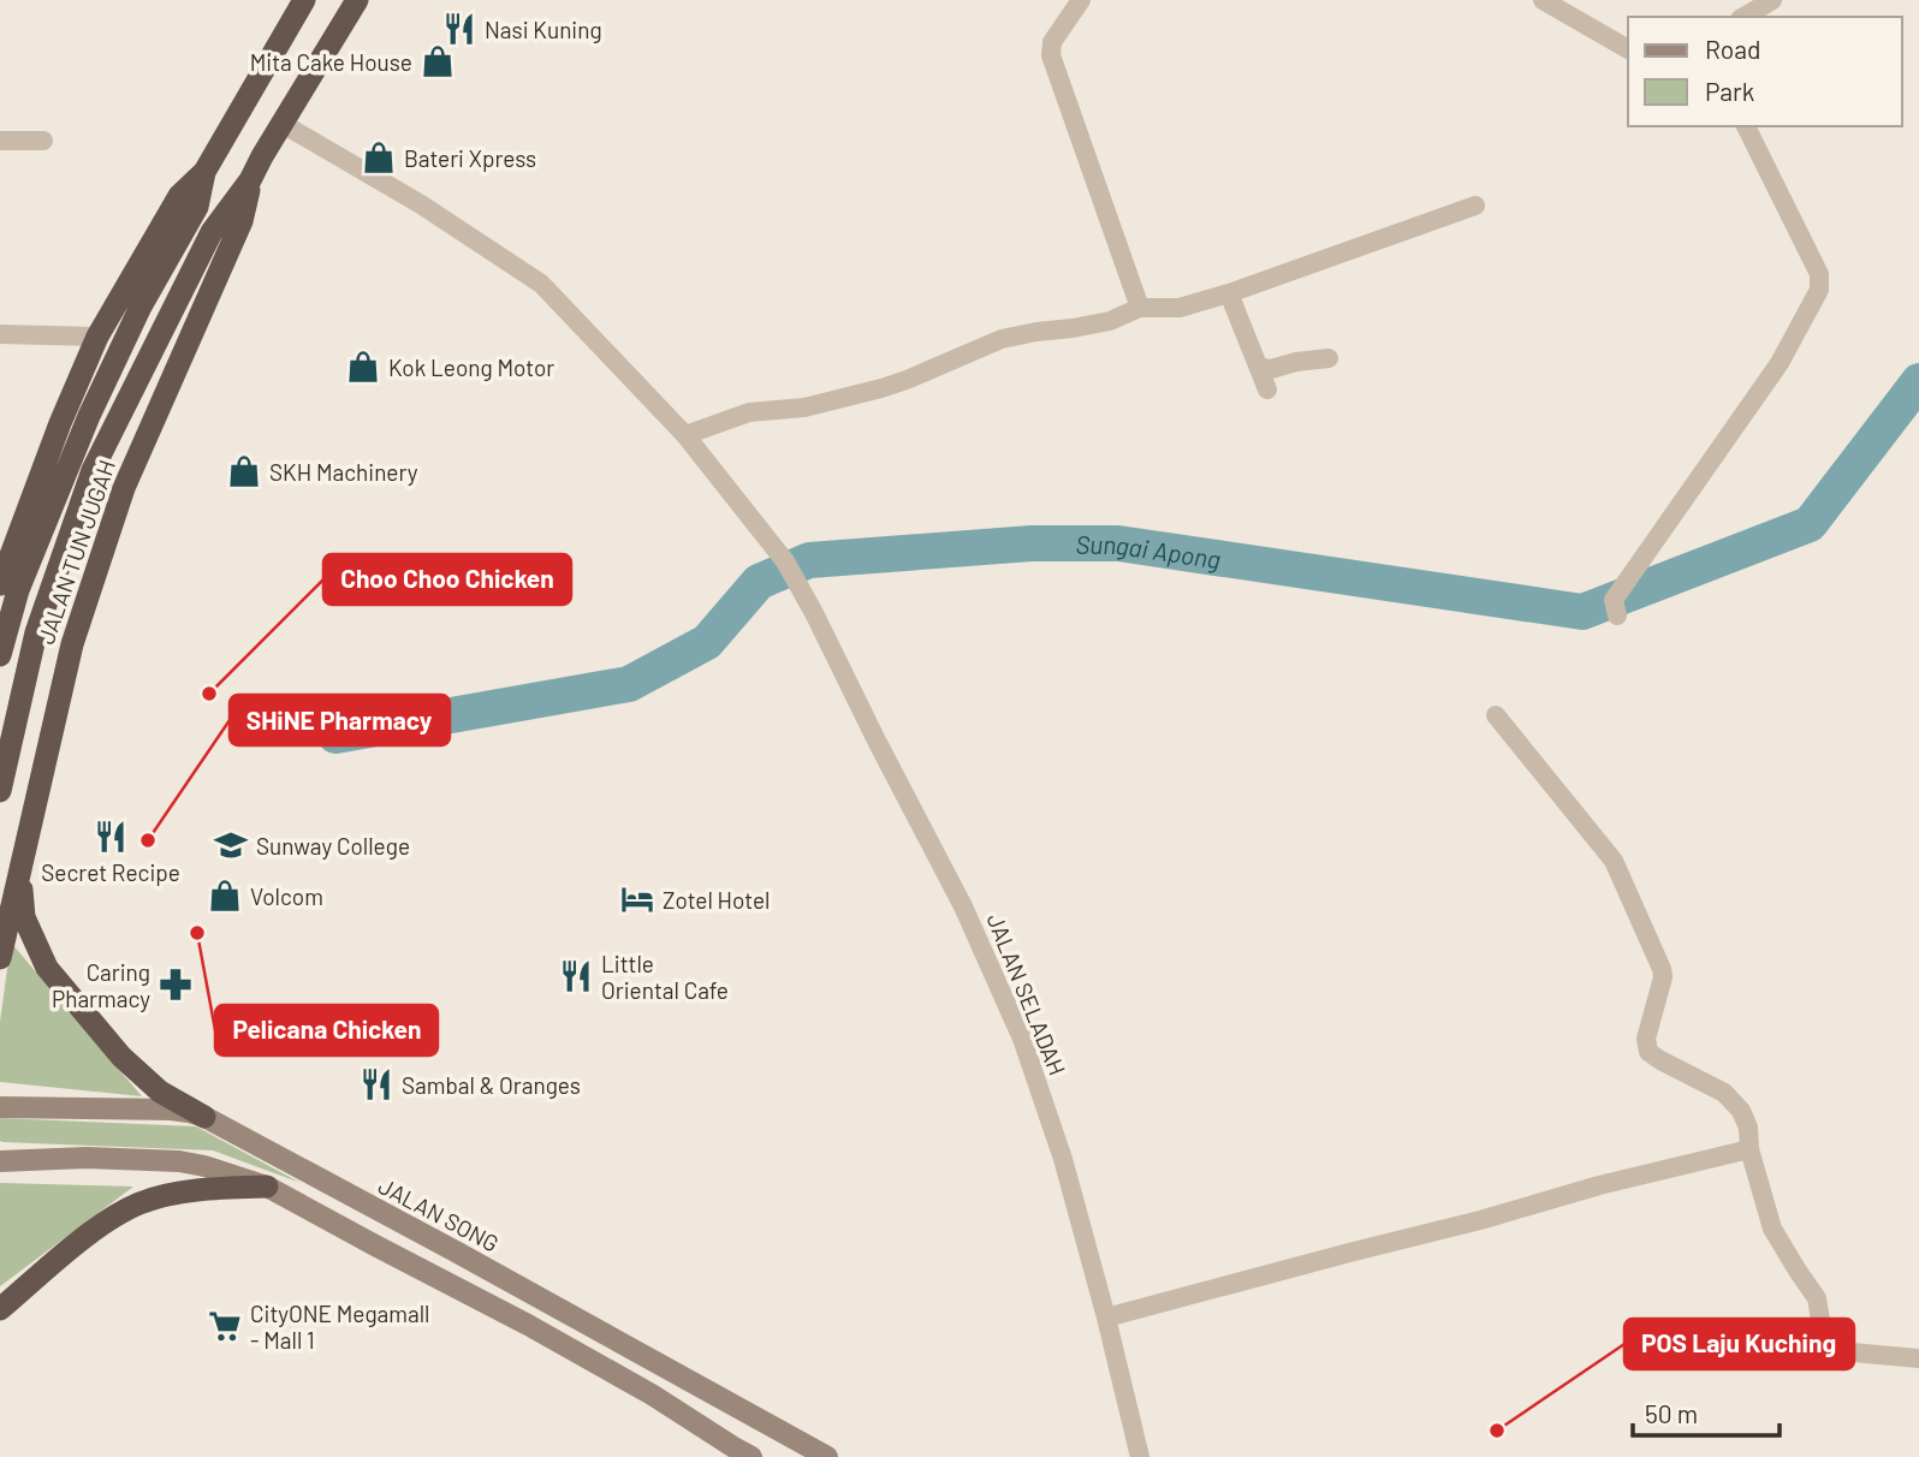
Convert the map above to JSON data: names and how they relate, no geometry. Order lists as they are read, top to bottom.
{
  "streets": {
    "highway": ["JALAN TUN JUGAH"],
    "main road": ["JALAN SONG"],
    "street": ["JALAN SELADAH"]
  },
  "crossings": [
    ["JALAN TUN JUGAH", "JALAN SELADAH"]
  ],
  "water": ["Sungai Apong"],
  "places": {
    "restaurant": [
      "Nasi Kuning",
      "Secret Recipe",
      "Little Oriental Cafe",
      "Sambal & Oranges"
    ],
    "shop": [
      "Mita Cake House",
      "Bateri Xpress",
      "Kok Leong Motor",
      "SKH Machinery",
      "Volcom"
    ],
    "other": [
      "Choo Choo Chicken",
      "SHiNE Pharmacy",
      "Pelicana Chicken",
      "POS Laju Kuching"
    ],
    "school or university": ["Sunway College"],
    "hotel": ["Zotel Hotel"],
    "pharmacy": ["Caring Pharmacy"],
    "supermarket": ["CityONE Megamall - Mall 1"]
  },
  "legend": ["Road", "Park"],
  "scale_bar": "50 m"
}
